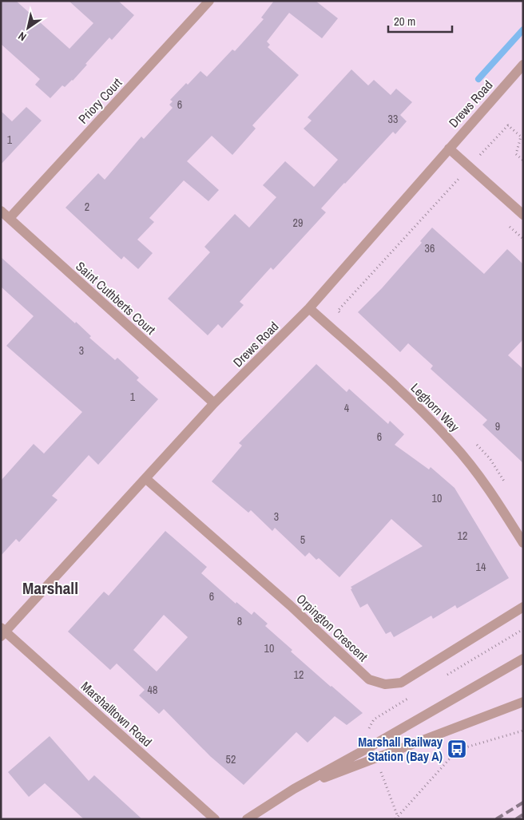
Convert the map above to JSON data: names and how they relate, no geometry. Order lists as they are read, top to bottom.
{
  "streets": {
    "street": [
      "Priory Court",
      "Drews Road",
      "Saint Cuthberts Court",
      "Leghorn Way",
      "Orpington Crescent",
      "Marshalltown Road"
    ]
  },
  "crossings": [
    ["Priory Court", "Saint Cuthberts Court"],
    ["Drews Road", "Saint Cuthberts Court"],
    ["Drews Road", "Leghorn Way"],
    ["Drews Road", "Orpington Crescent"],
    ["Drews Road", "Marshalltown Road"]
  ],
  "districts": ["Marshall"],
  "places": {
    "bus stop": ["Marshall Railway Station (Bay A)"]
  },
  "house_numbers": [
    "6",
    "33",
    "1",
    "2",
    "29",
    "36",
    "3",
    "1",
    "4",
    "9",
    "6",
    "10",
    "3",
    "12",
    "5",
    "14",
    "6",
    "8",
    "10",
    "12",
    "48",
    "52"
  ],
  "scale_bar": "20 m",
  "north": "bottom left"
}
